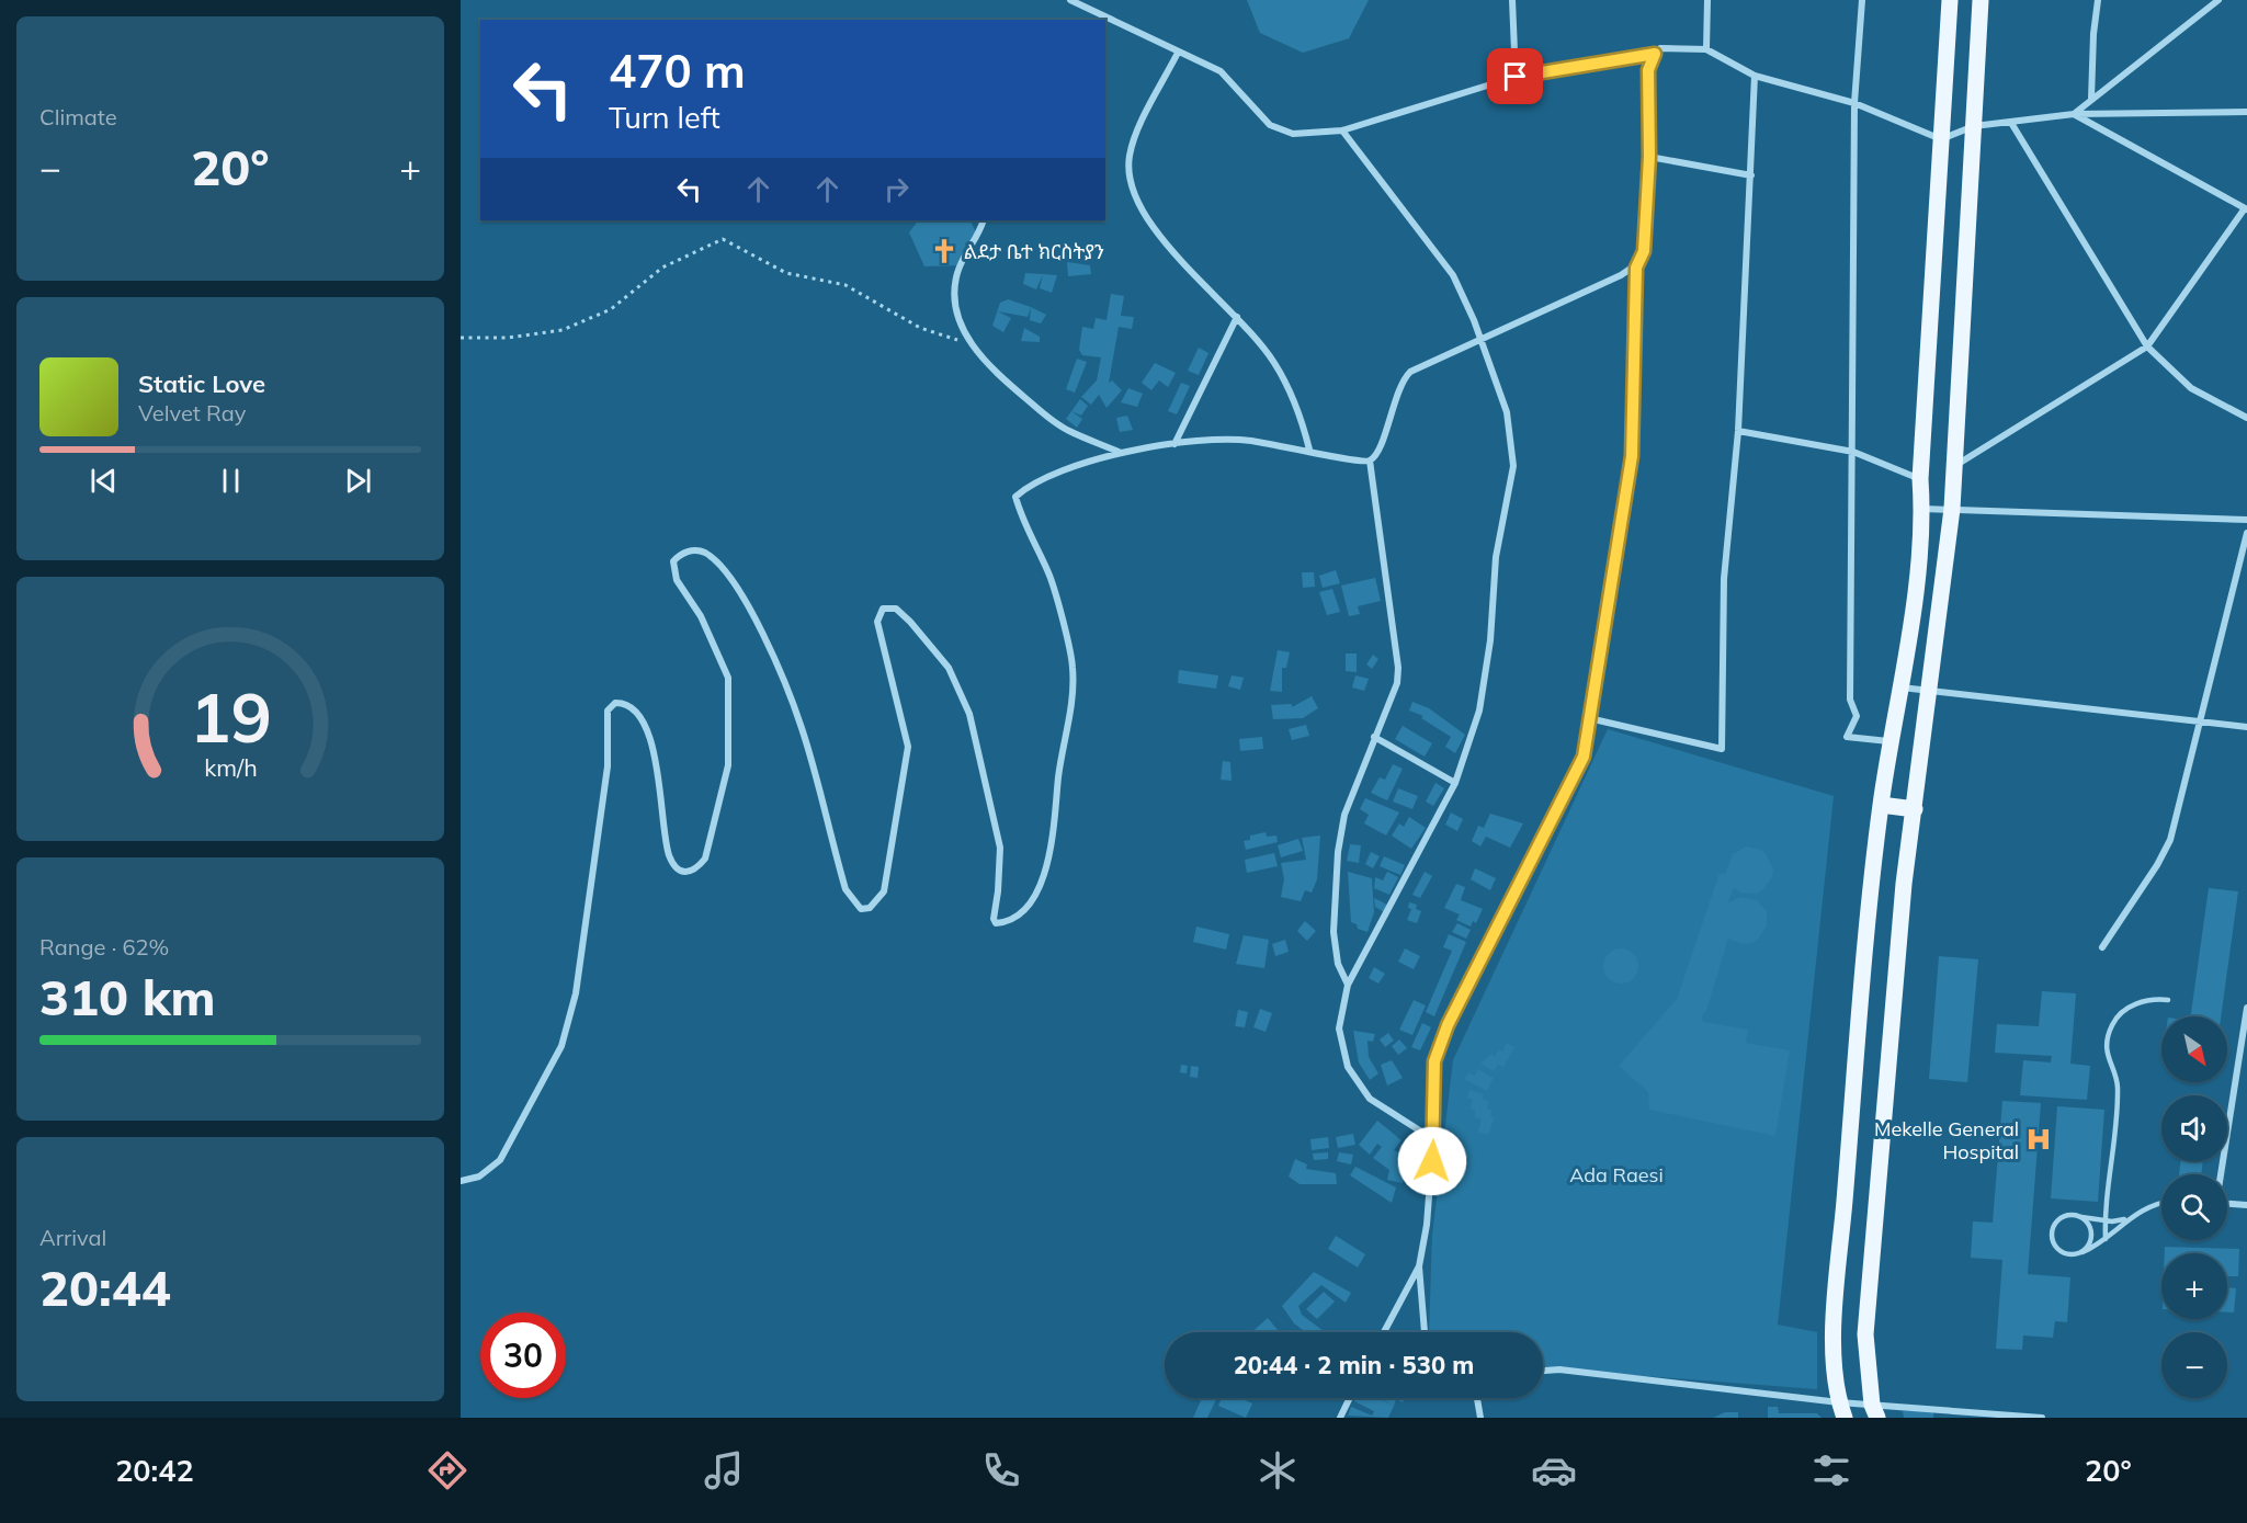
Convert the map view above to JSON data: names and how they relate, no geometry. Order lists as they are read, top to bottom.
{
  "parks": ["Ada Raesi"],
  "places": {
    "church": ["ልደታ ቤተ ክርስትያን"],
    "hospital": ["Mekelle General Hospital"]
  },
  "north": "bottom right",
  "page": {
    "tile": [
      "Climate",
      ["Range · 62%", "310 km"],
      ["Arrival", "20:44"]
    ],
    "turn": ["470 m", "Turn left"],
    "heat": ["−", "20°", "+"],
    "song": ["Static Love", "Velvet Ray"],
    "map_buttons": ["+", "−"],
    "limit": "30",
    "trip": "20:44 · 2 min · 530 m",
    "tabs": ["20:42", "20°"],
    "gauge": ["19", "km/h"]
  }
}
